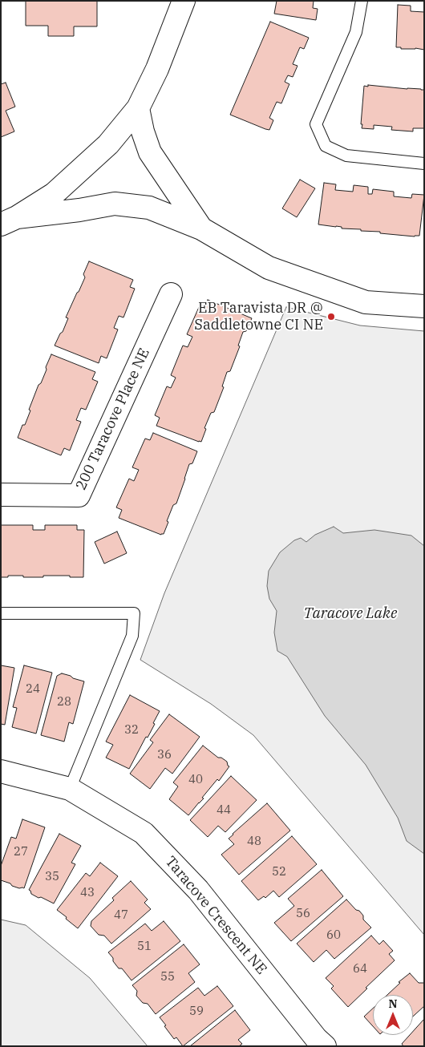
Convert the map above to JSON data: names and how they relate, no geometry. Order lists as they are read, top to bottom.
{
  "streets": {
    "street": ["200 Taracove Place NE", "Taracove Crescent NE"]
  },
  "water": ["Taracove Lake"],
  "places": ["EB Taravista DR @ Saddletowne CI NE"],
  "house_numbers": [
    "24",
    "28",
    "32",
    "36",
    "40",
    "44",
    "48",
    "27",
    "52",
    "35",
    "43",
    "56",
    "47",
    "60",
    "51",
    "64",
    "55",
    "59"
  ],
  "north": "top"
}
